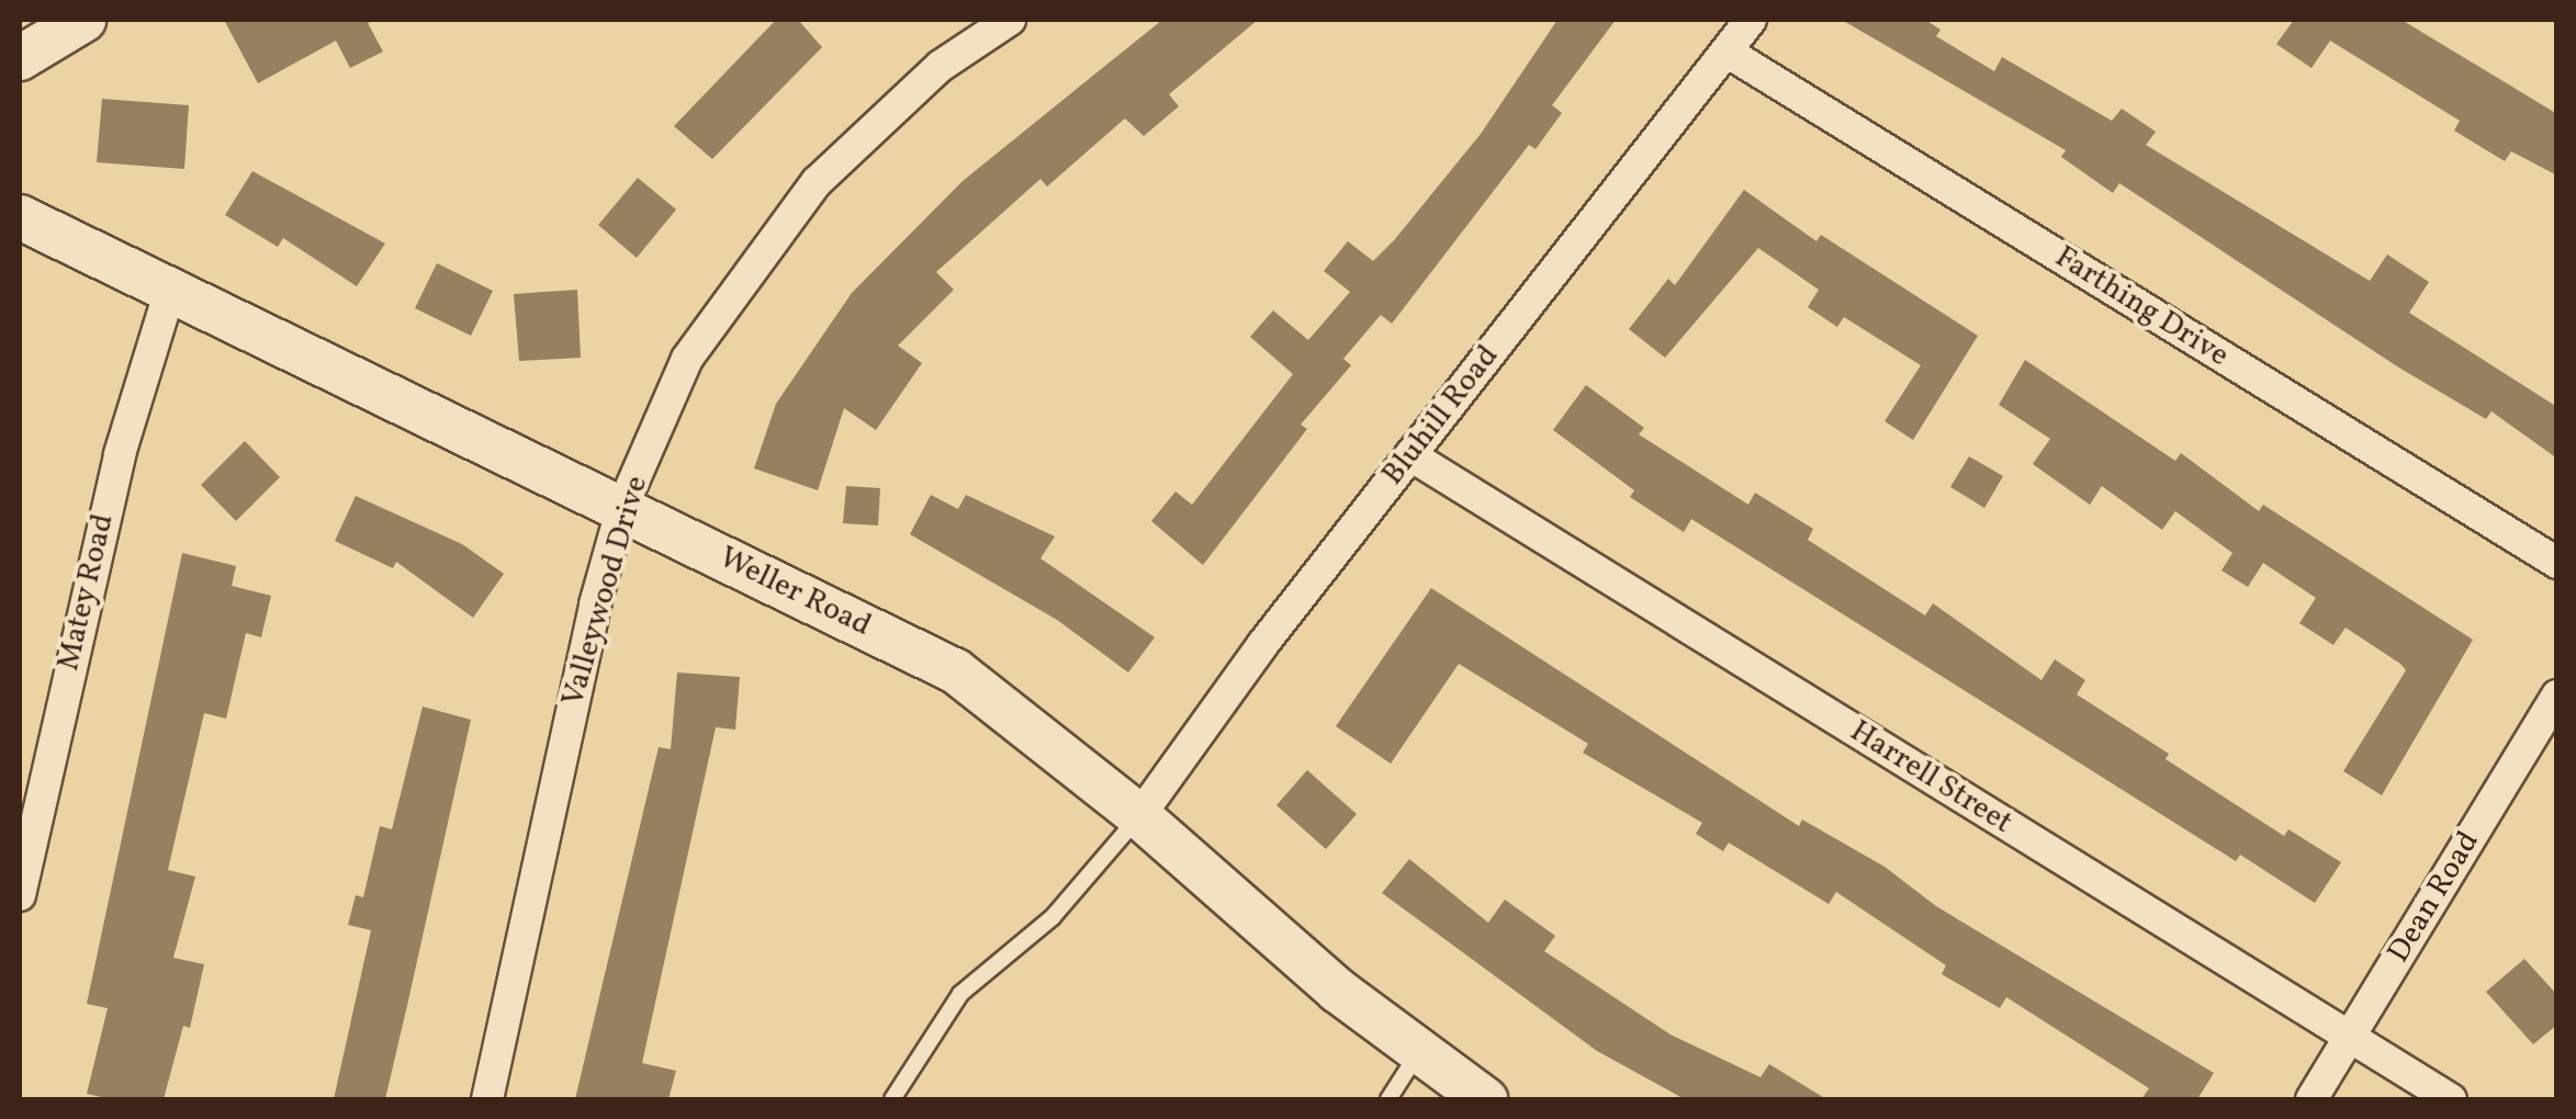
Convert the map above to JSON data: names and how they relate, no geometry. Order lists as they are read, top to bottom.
{
  "streets": {
    "street": [
      "Farthing Drive",
      "Bluhill Road",
      "Valleywood Drive",
      "Matey Road",
      "Weller Road",
      "Harrell Street",
      "Dean Road"
    ]
  },
  "crossings": [
    ["Farthing Drive", "Bluhill Road"],
    ["Bluhill Road", "Weller Road"],
    ["Bluhill Road", "Harrell Street"],
    ["Valleywood Drive", "Weller Road"],
    ["Matey Road", "Weller Road"],
    ["Harrell Street", "Dean Road"]
  ]
}
